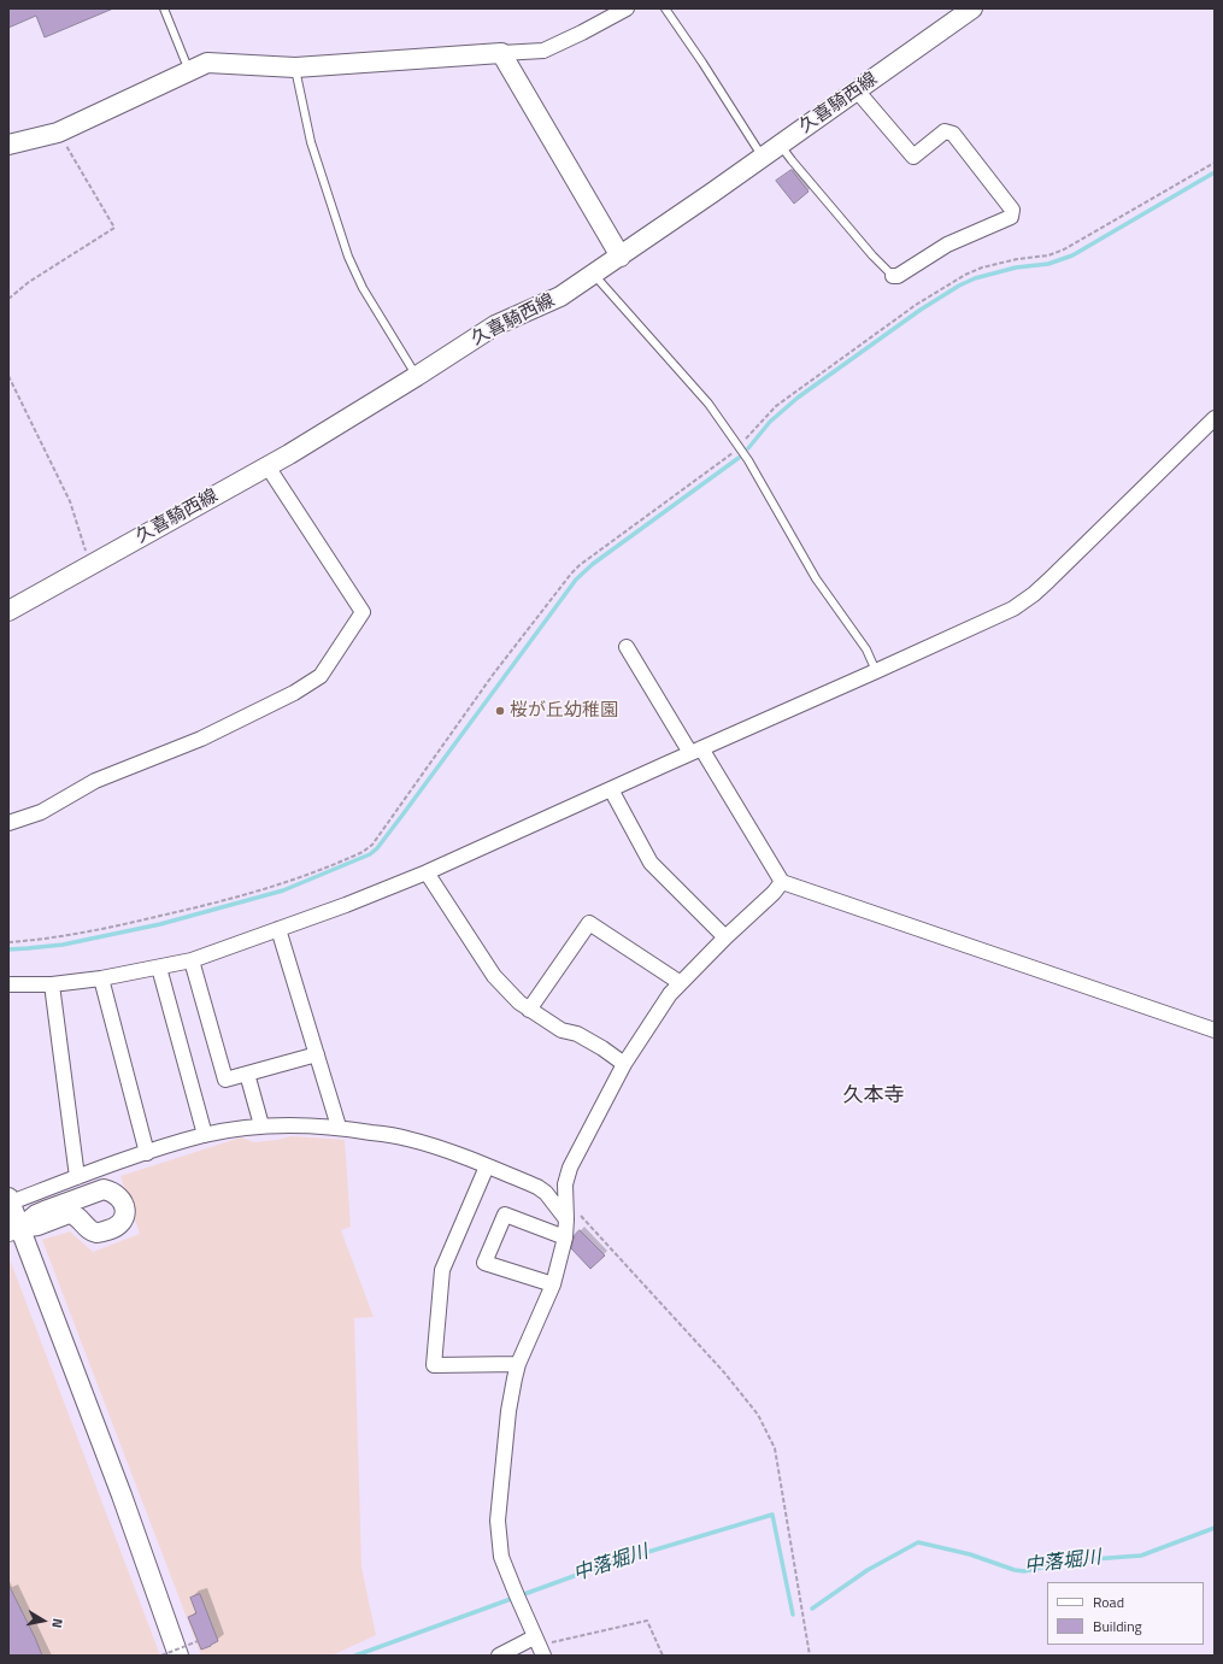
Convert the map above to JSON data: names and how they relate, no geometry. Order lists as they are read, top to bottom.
{
  "streets": {
    "street": ["久喜騎西線"]
  },
  "districts": ["久本寺"],
  "water": ["中落堀川"],
  "places": ["桜が丘幼稚園"],
  "legend": ["Road", "Building"],
  "north": "right"
}
